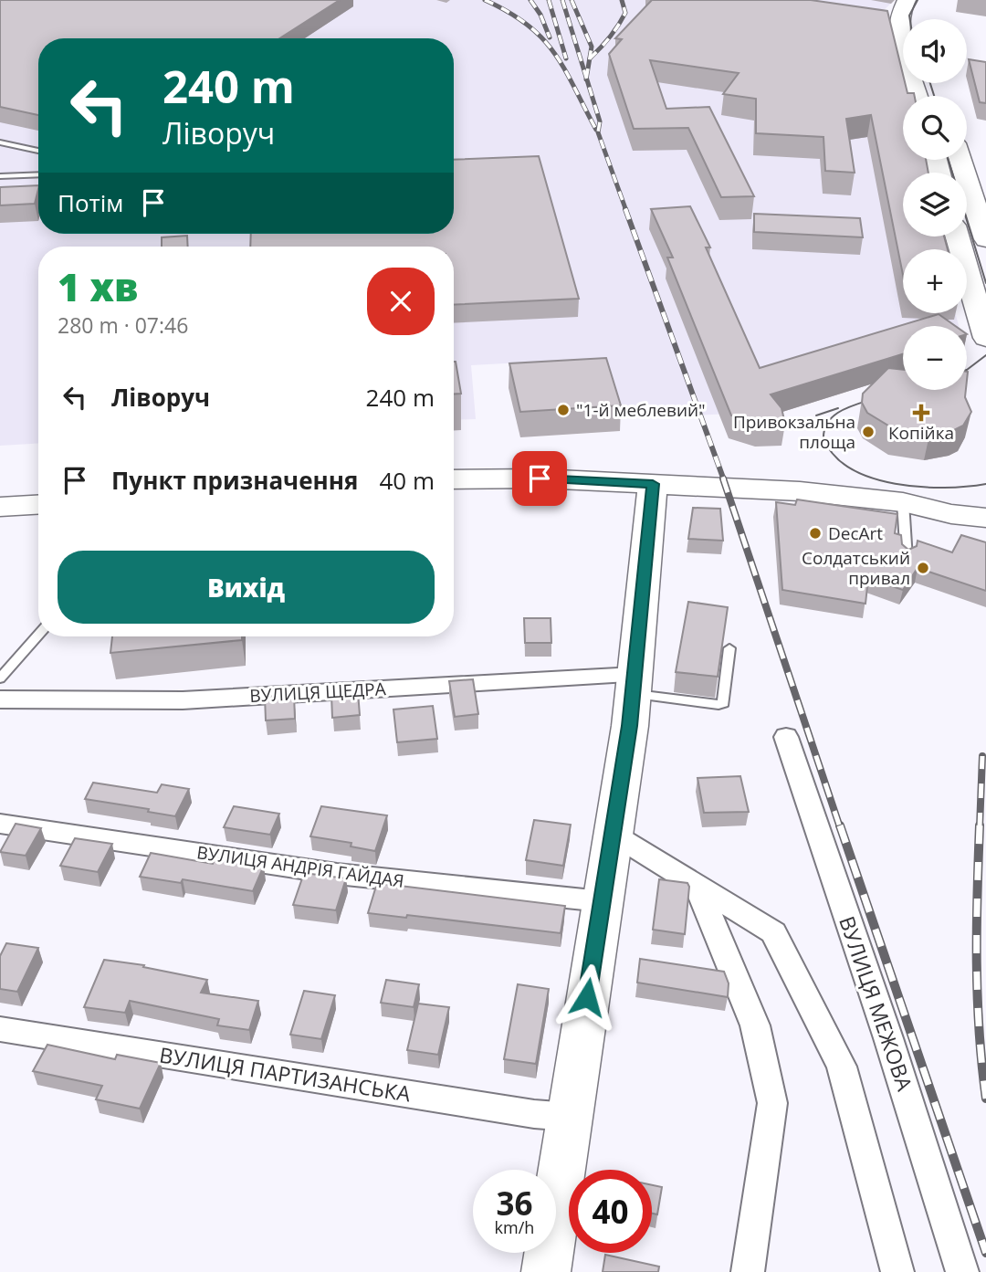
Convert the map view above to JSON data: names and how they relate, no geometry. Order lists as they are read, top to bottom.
{
  "streets": {
    "street": [
      "ВУЛИЦЯ ЩЕДРА",
      "ВУЛИЦЯ АНДРІЯ ГАЙДАЯ",
      "ВУЛИЦЯ МЕЖОВА",
      "ВУЛИЦЯ ПАРТИЗАНСЬКА"
    ]
  },
  "places": {
    "other": [
      "\"1-й меблевий\"",
      "Привокзальна площа",
      "DecArt",
      "Солдатський привал"
    ],
    "health": ["Копійка"]
  },
  "page": {
    "map_buttons": ["+", "−"],
    "turn": ["240 m", "Ліворуч"],
    "then": "Потім",
    "heading": ["1 хв", "280 m · 07:46"],
    "list": [
      {
        "name": "Ліворуч",
        "value": "240 m"
      },
      {
        "name": "Пункт призначення",
        "value": "40 m"
      }
    ],
    "buttons": "Вихід",
    "speed": "36 km/h",
    "limit": "40"
  }
}
